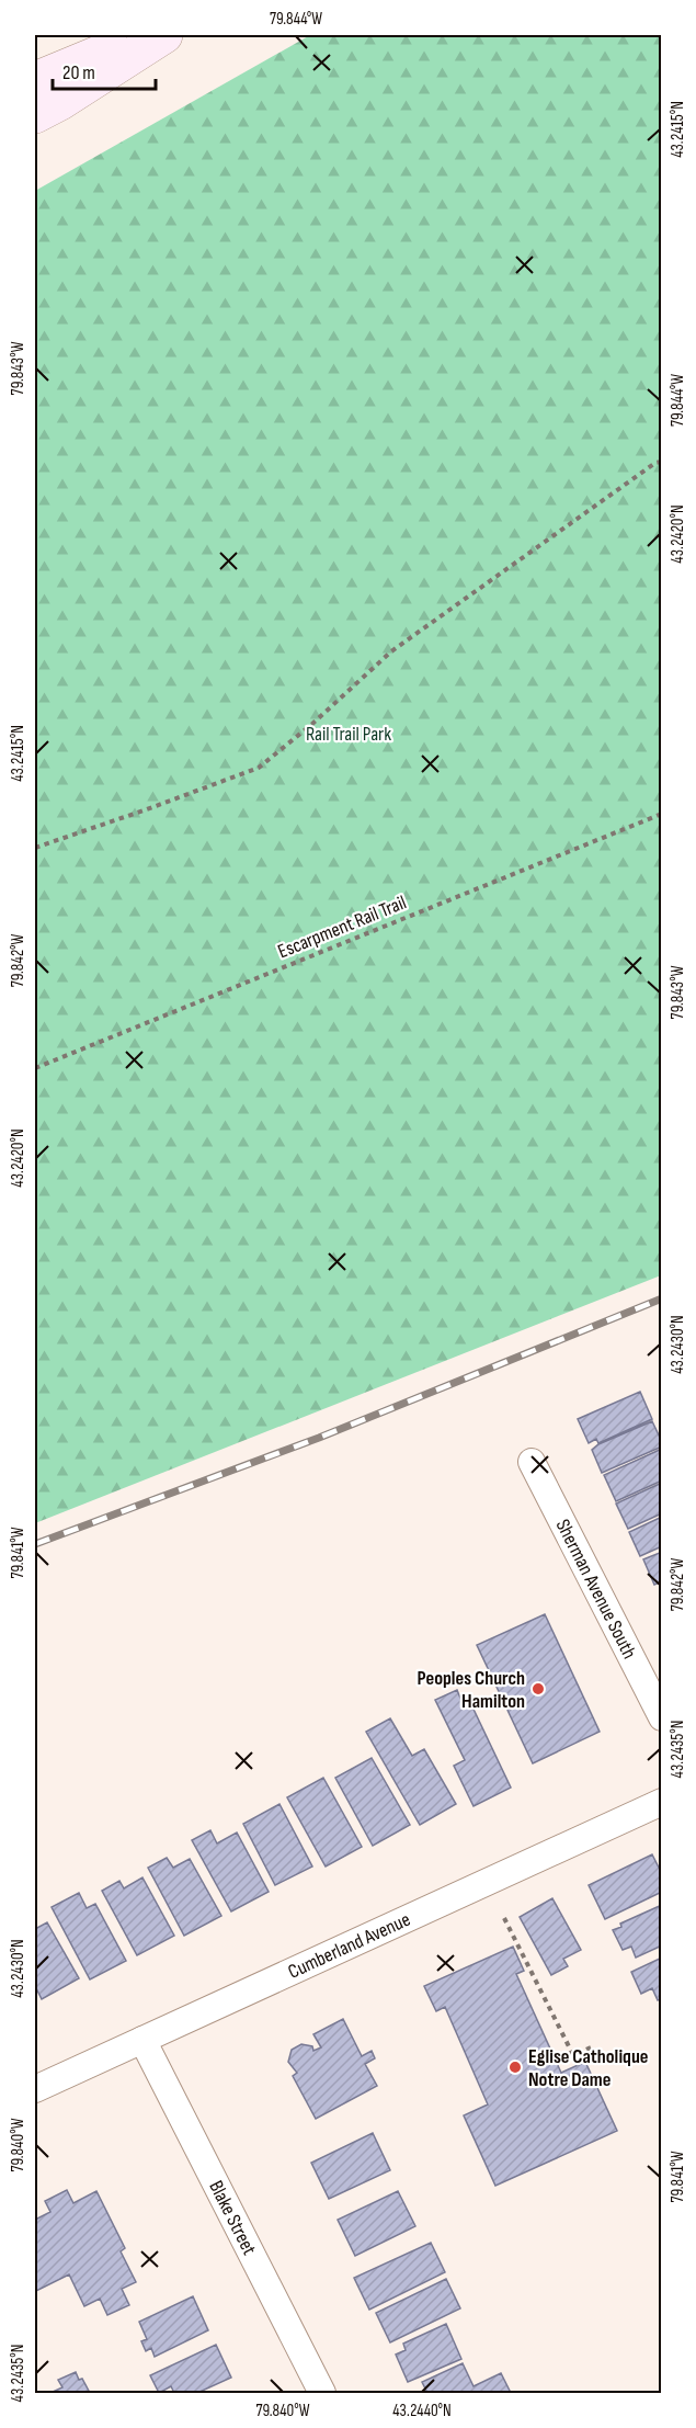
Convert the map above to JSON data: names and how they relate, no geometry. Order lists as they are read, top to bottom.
{
  "streets": {
    "street": ["Sherman Avenue South", "Cumberland Avenue", "Blake Street"],
    "path": ["Escarpment Rail Trail"]
  },
  "crossings": [
    ["Cumberland Avenue", "Blake Street"]
  ],
  "parks": ["Rail Trail Park"],
  "places": ["Peoples Church Hamilton", "Eglise Catholique Notre Dame"],
  "scale_bar": "20 m",
  "coordinates": [
    "79.844°W",
    "43.2415°N",
    "79.843°W",
    "43.2420°N",
    "79.842°W",
    "43.2430°N",
    "79.841°W",
    "43.2435°N",
    "79.840°W",
    "43.2440°N"
  ]
}
